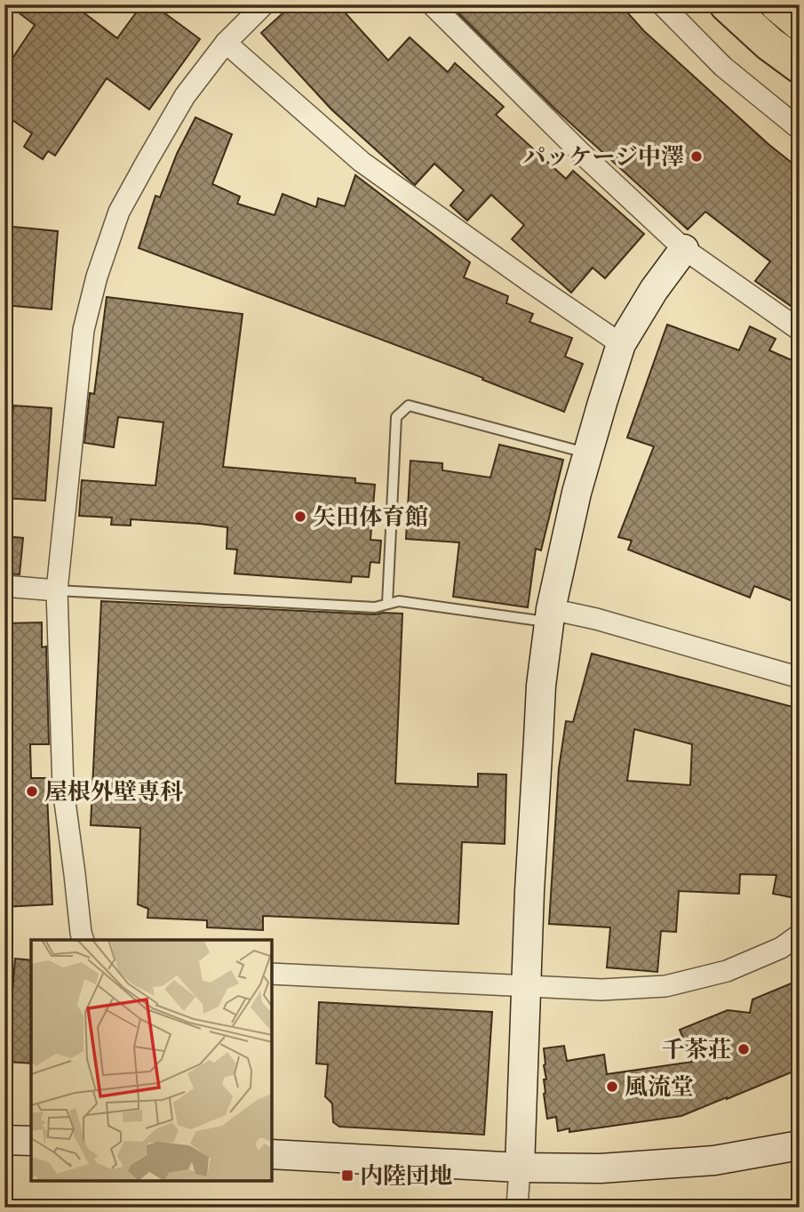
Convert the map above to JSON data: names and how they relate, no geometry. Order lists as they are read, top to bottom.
{
  "places": {
    "other": [
      "パッケージ中澤",
      "矢田体育館",
      "屋根外壁専科",
      "千茶荘",
      "風流堂"
    ],
    "transit": ["内陸団地"]
  }
}
